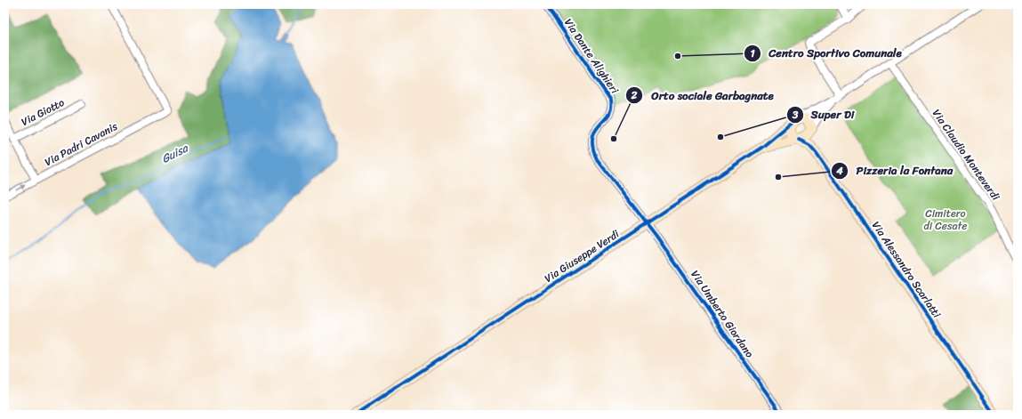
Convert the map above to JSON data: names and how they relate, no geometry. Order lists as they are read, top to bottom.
{
  "streets": {
    "street": [
      "Via Dante Alighieri",
      "Via Giotto",
      "Via Padri Cavanis",
      "Via Claudio Monteverdi",
      "Via Giuseppe Verdi",
      "Via Alessandro Scarlatti",
      "Via Umberto Giordano"
    ]
  },
  "crossings": [
    ["Via Dante Alighieri", "Via Giuseppe Verdi"],
    ["Via Dante Alighieri", "Via Umberto Giordano"],
    ["Via Giotto", "Via Padri Cavanis"],
    ["Via Claudio Monteverdi", "Via Giuseppe Verdi"],
    ["Via Giuseppe Verdi", "Via Alessandro Scarlatti"],
    ["Via Giuseppe Verdi", "Via Umberto Giordano"]
  ],
  "water": ["Guisa"],
  "parks": ["Cimitero di Cesate"],
  "places": [
    "Centro Sportivo Comunale",
    "Super Di",
    "Orto sociale Garbagnate",
    "Pizzeria la Fontana"
  ]
}
